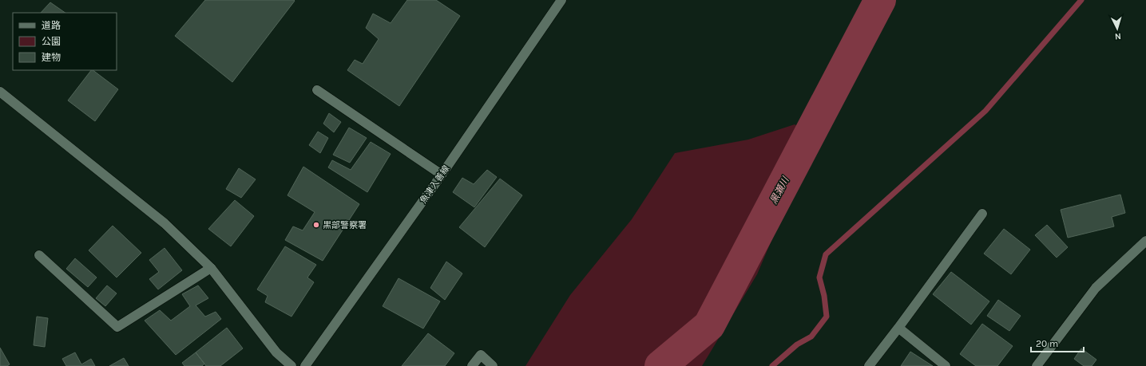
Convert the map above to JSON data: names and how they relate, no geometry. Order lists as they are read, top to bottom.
{
  "streets": {
    "street": ["魚津入善線"]
  },
  "water": ["黒瀬川"],
  "places": ["黒部警察署"],
  "legend": ["道路", "公園", "建物"],
  "scale_bar": "20 m",
  "north": "bottom"
}
